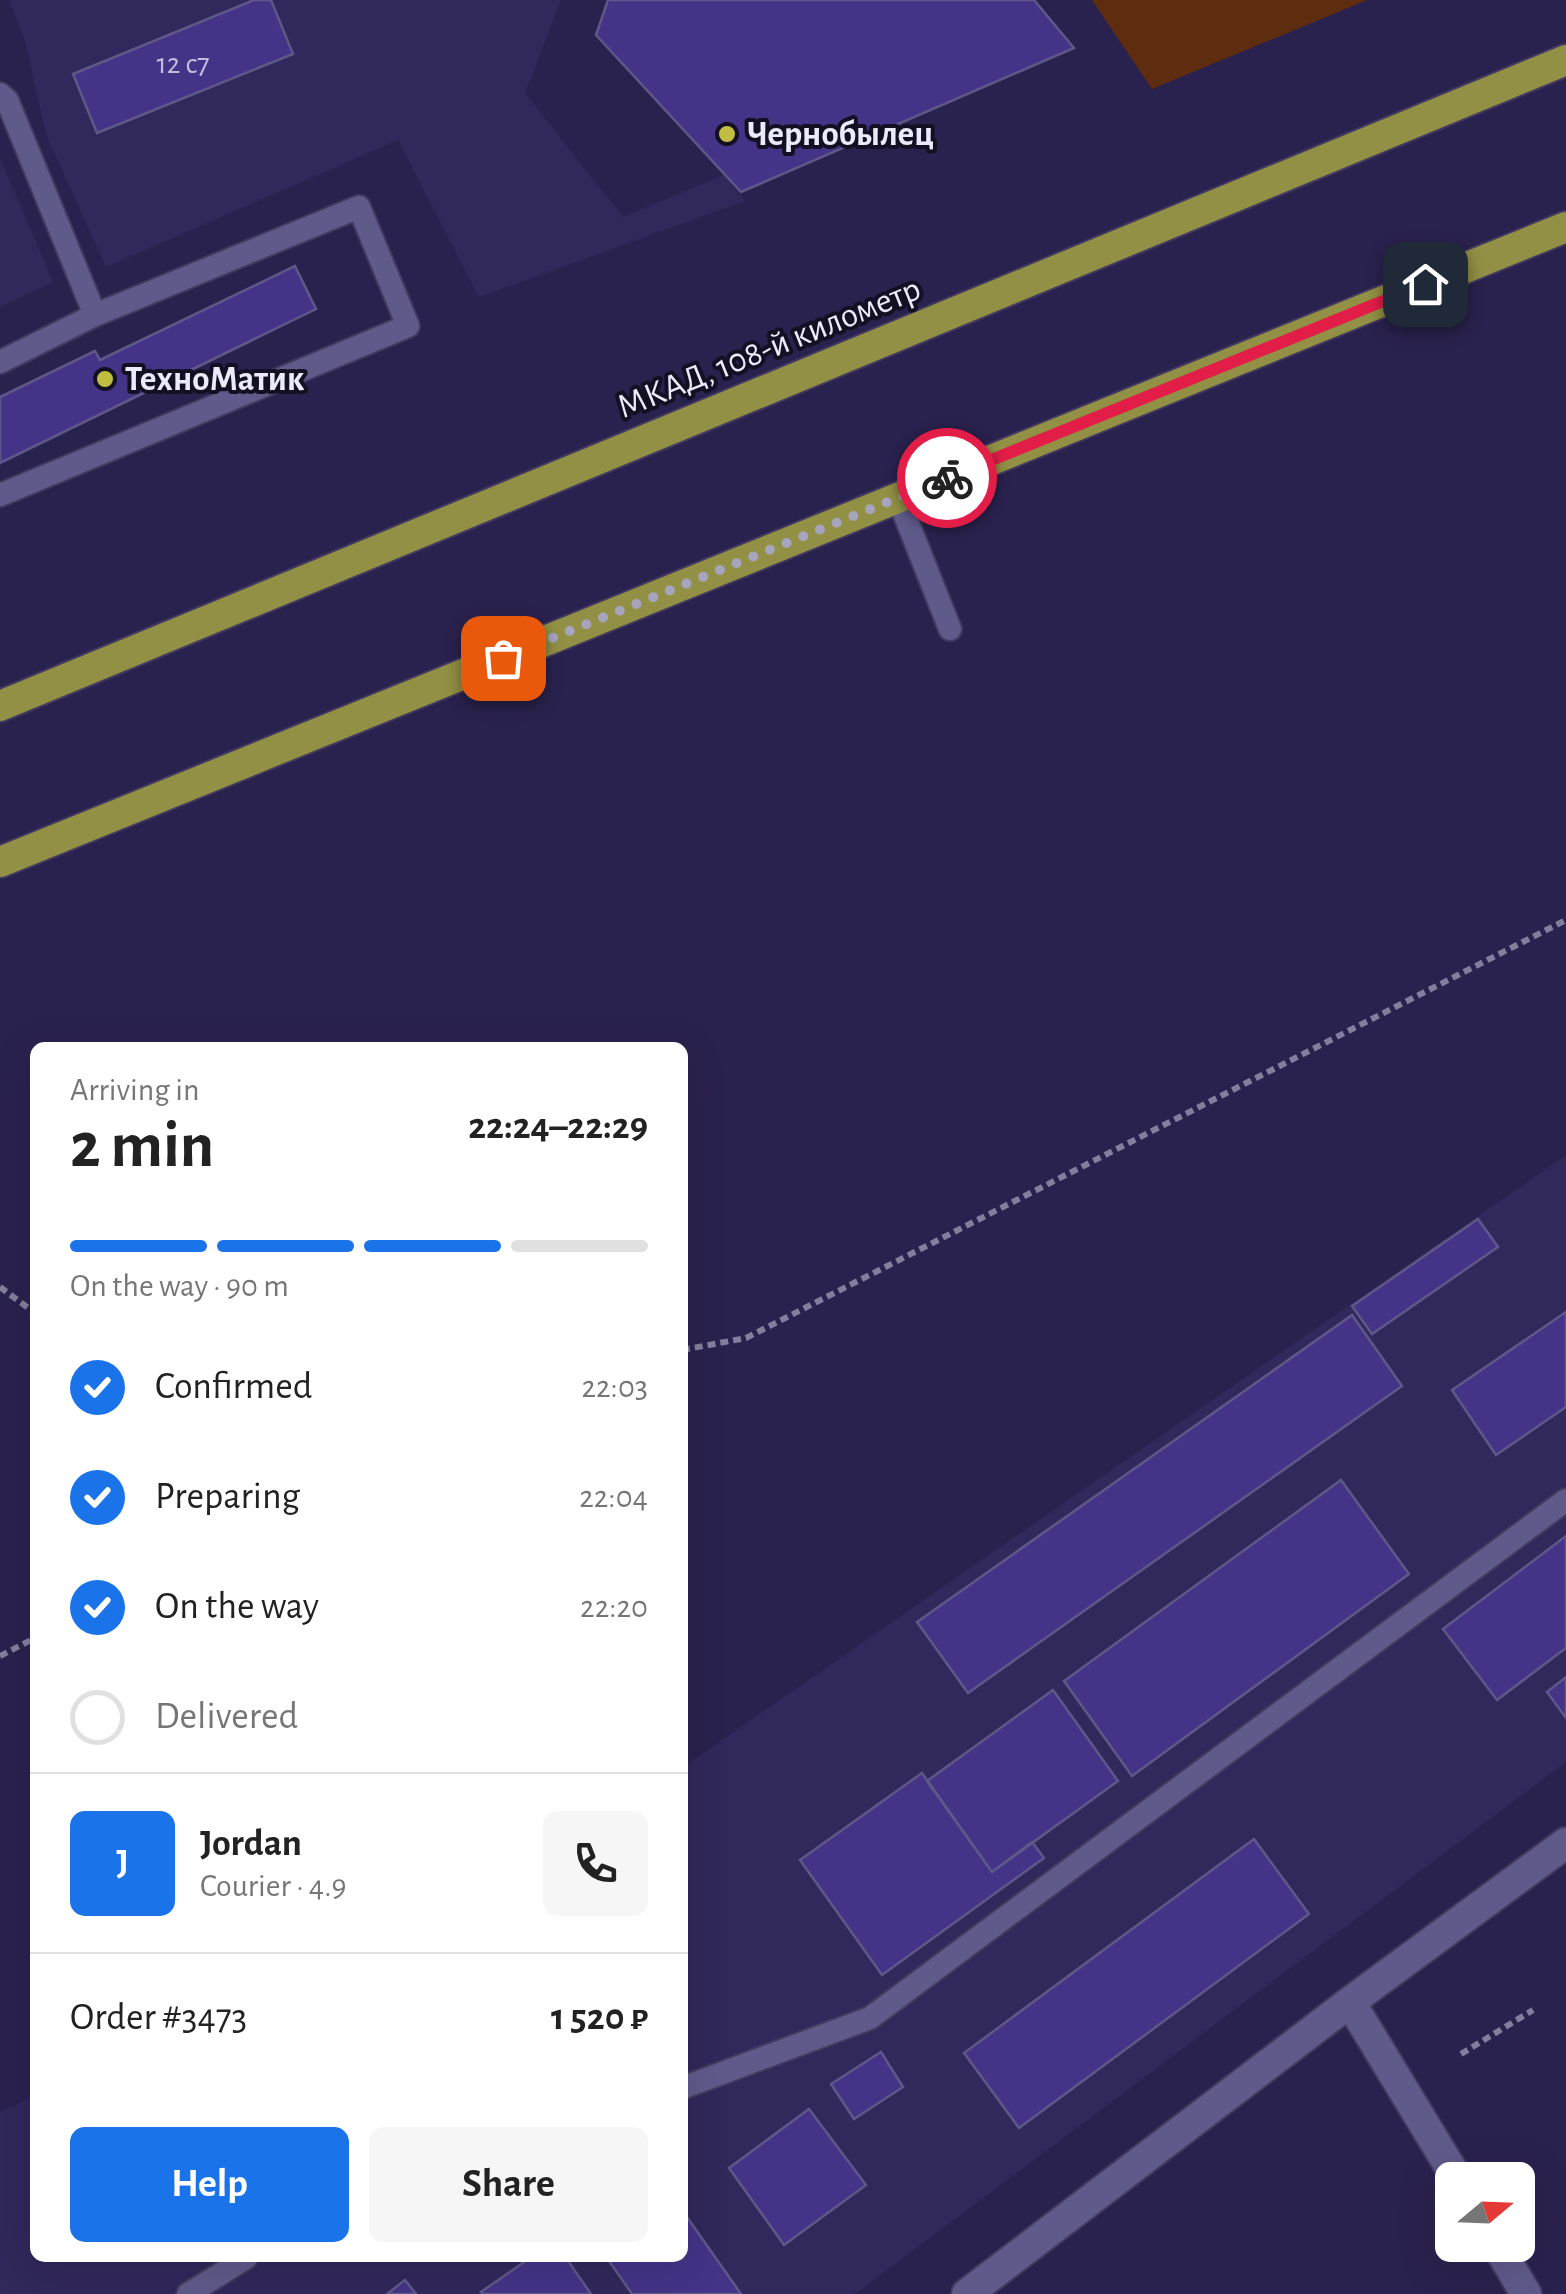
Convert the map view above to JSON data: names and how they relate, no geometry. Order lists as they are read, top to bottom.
{
  "streets": {
    "highway": ["МКАД, 108-й километр"]
  },
  "places": ["Чернобылец", "ТехноМатик"],
  "house_numbers": ["12 c7"],
  "north": "right",
  "page": {
    "heading": ["2 min", "Arriving in", "22:24–22:29"],
    "panel": [
      "Jordan",
      "Courier · 4.9",
      "Order #3473",
      "1 520 ₽"
    ],
    "bar": "On the way · 90 m",
    "list": [
      ["Confirmed", "22:03"],
      ["Preparing", "22:04"],
      ["On the way", "22:20"],
      "Delivered"
    ],
    "round": "J",
    "buttons": ["Help", "Share"]
  }
}
